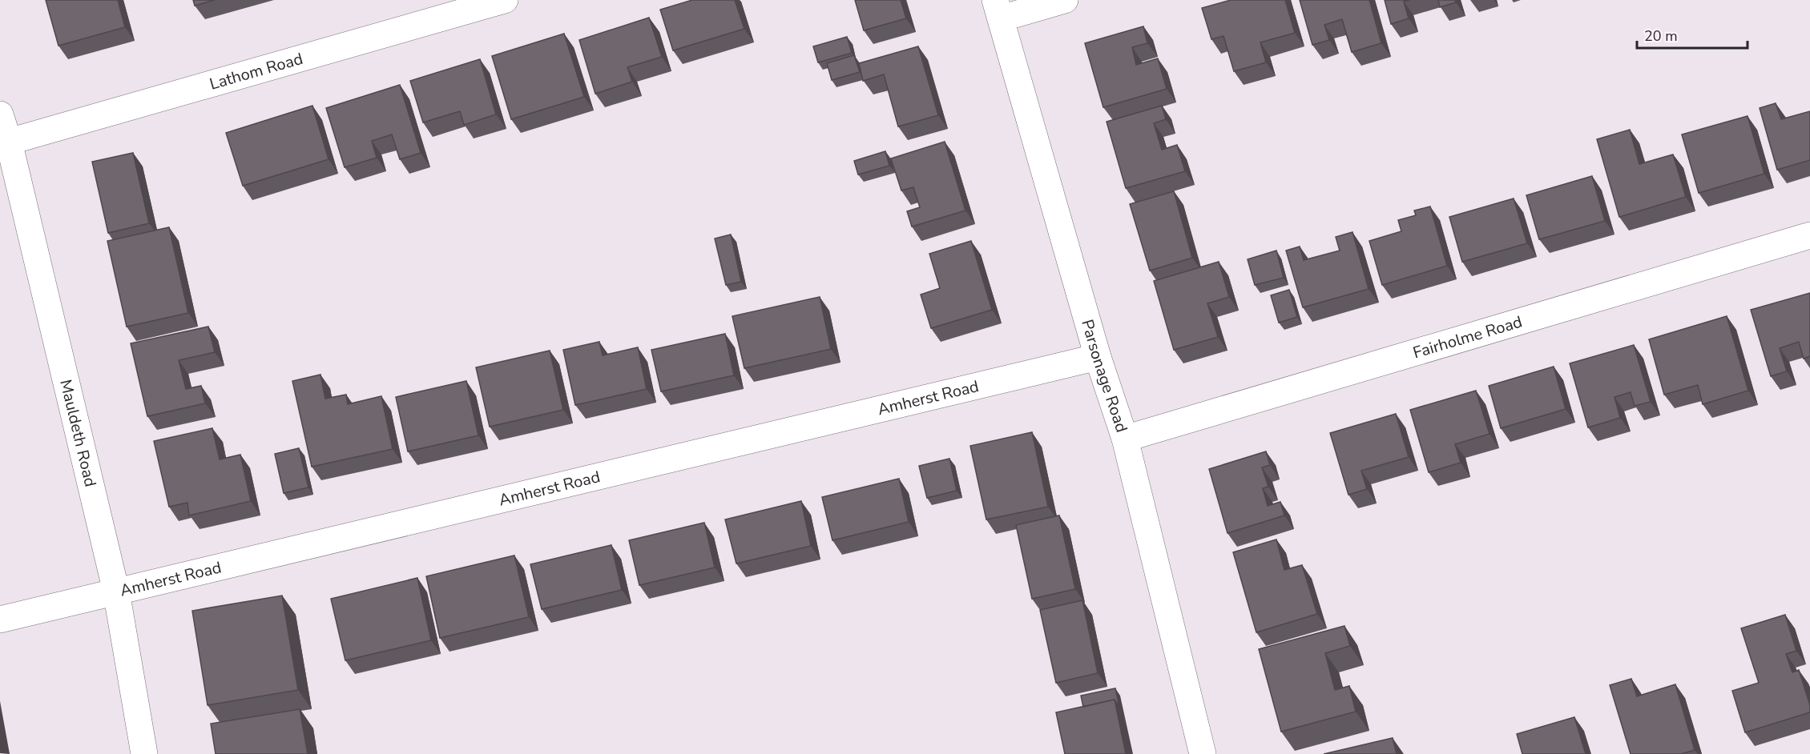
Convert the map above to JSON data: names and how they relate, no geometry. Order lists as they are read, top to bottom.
{
  "streets": {
    "street": [
      "Lathom Road",
      "Fairholme Road",
      "Parsonage Road",
      "Amherst Road",
      "Mauldeth Road"
    ]
  },
  "crossings": [
    ["Lathom Road", "Mauldeth Road"],
    ["Fairholme Road", "Parsonage Road"],
    ["Parsonage Road", "Amherst Road"],
    ["Amherst Road", "Mauldeth Road"]
  ],
  "scale_bar": "20 m"
}
